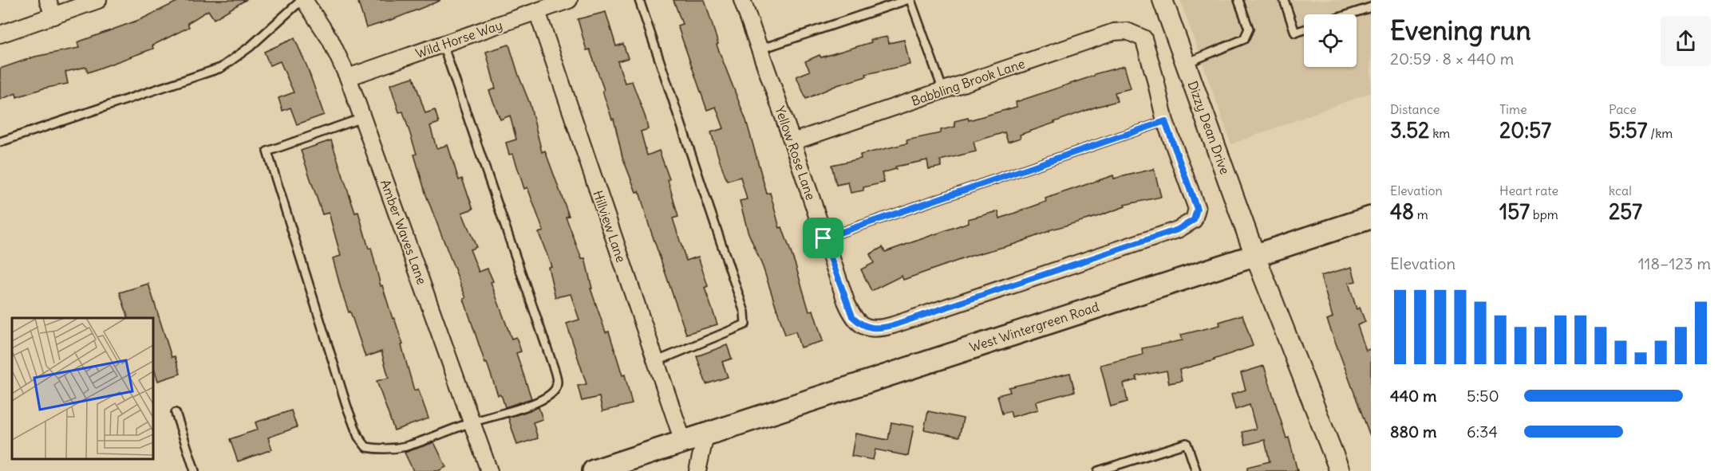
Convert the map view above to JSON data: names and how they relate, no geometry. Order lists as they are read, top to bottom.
{
  "streets": {
    "main road": ["West Wintergreen Road"],
    "street": [
      "Wild Horse Way",
      "Babbling Brook Lane",
      "Dizzy Dean Drive",
      "Yellow Rose Lane",
      "Hillview Lane",
      "Amber Waves Lane"
    ]
  },
  "crossings": [
    ["Wild Horse Way", "Hillview Lane"],
    ["Wild Horse Way", "Amber Waves Lane"],
    ["Babbling Brook Lane", "Yellow Rose Lane"],
    ["Dizzy Dean Drive", "West Wintergreen Road"],
    ["Hillview Lane", "West Wintergreen Road"]
  ],
  "page": {
    "heading": ["Evening run", "20:59 · 8 × 440 m"],
    "stats": [
      ["Distance", "3.52 km"],
      ["Time", "20:57"],
      ["Pace", "5:57 /km"],
      ["Elevation", "48 m"],
      ["Heart rate", "157 bpm"],
      ["kcal", "257"]
    ],
    "chart": ["Elevation", "118–123 m"],
    "list": [
      {
        "name": "440 m",
        "note": "5:50"
      },
      {
        "name": "880 m",
        "note": "6:34"
      }
    ]
  }
}
